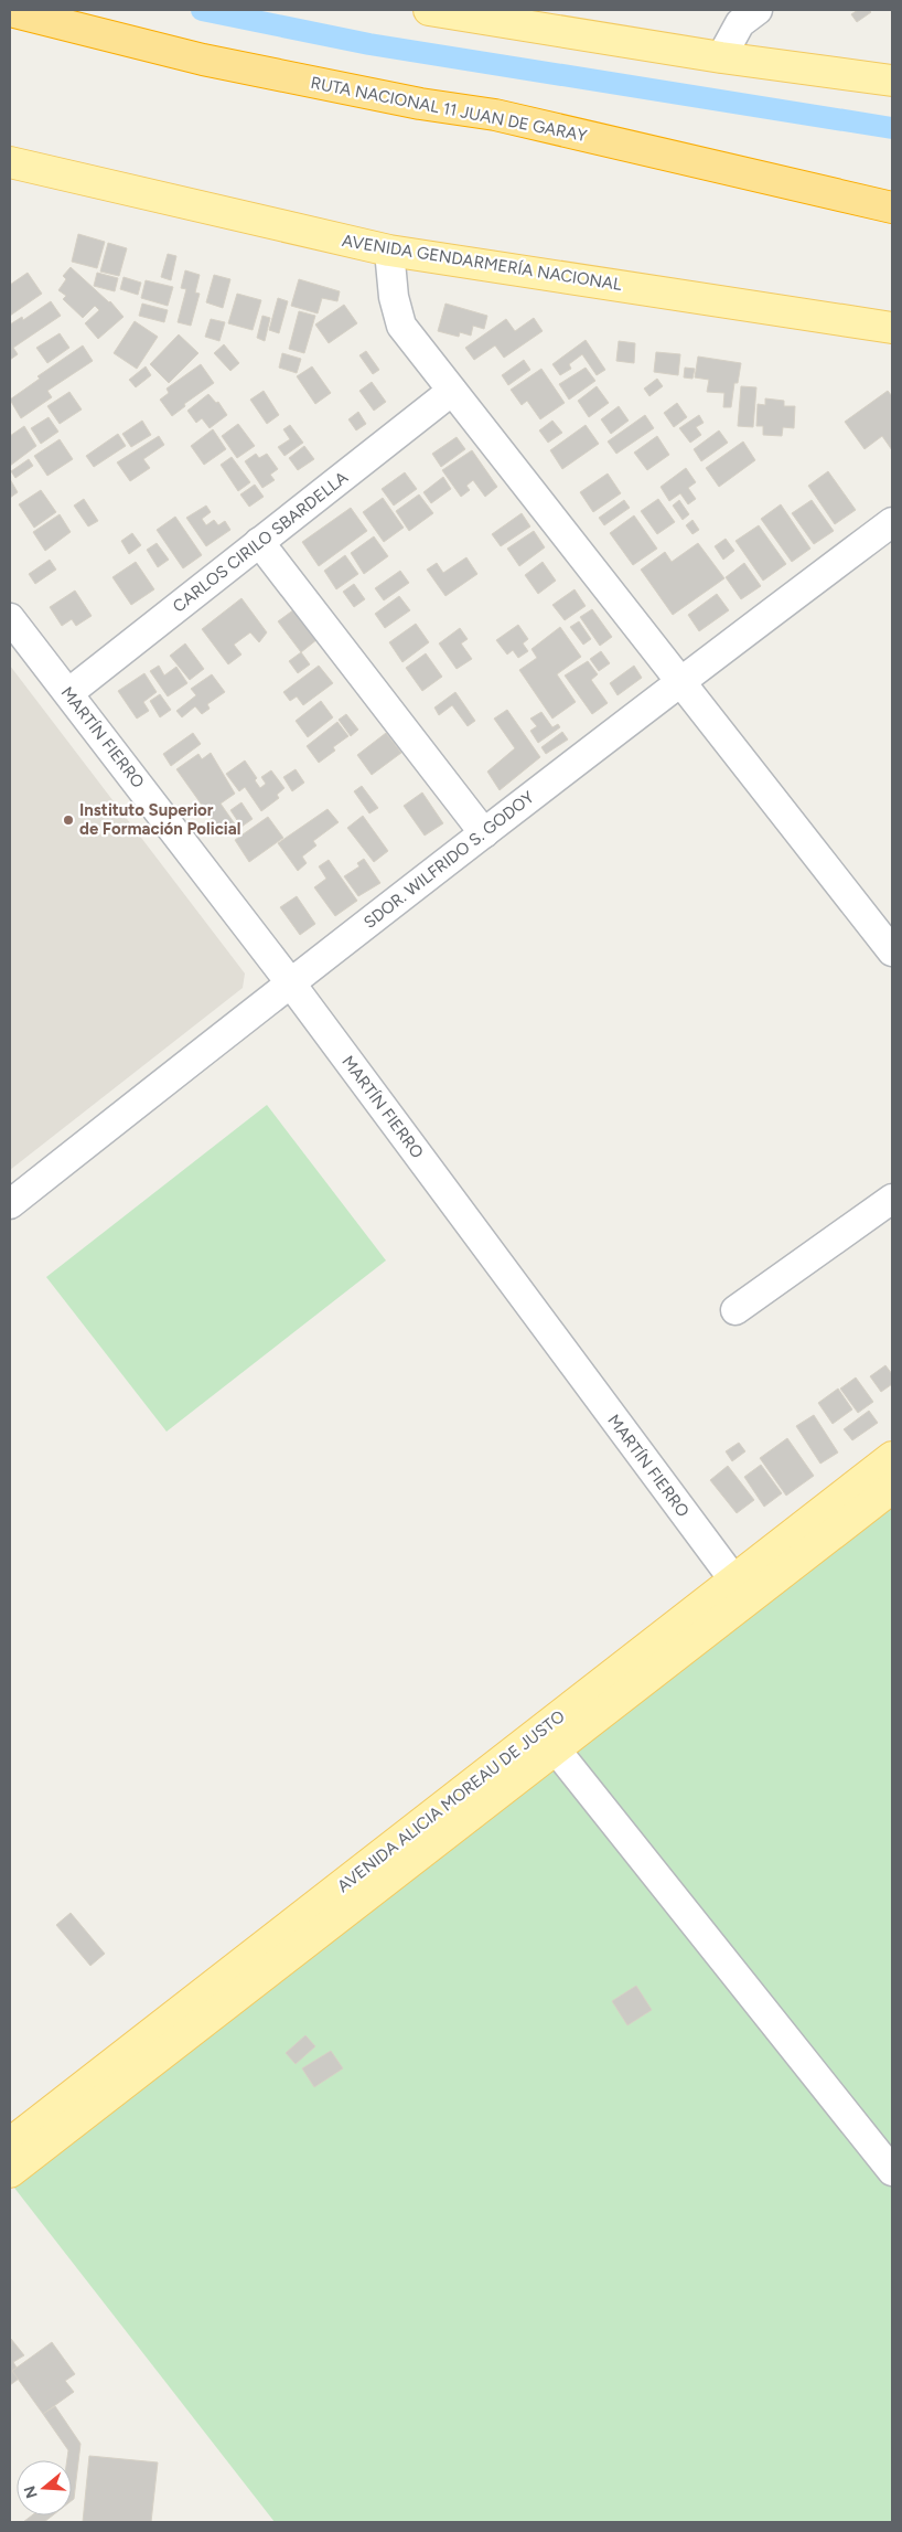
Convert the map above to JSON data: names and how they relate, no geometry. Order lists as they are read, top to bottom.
{
  "streets": {
    "highway": ["RUTA NACIONAL 11 JUAN DE GARAY"],
    "main road": ["AVENIDA GENDARMERÍA NACIONAL", "AVENIDA ALICIA MOREAU DE JUSTO"],
    "street": ["CARLOS CIRILO SBARDELLA", "MARTÍN FIERRO", "SDOR. WILFRIDO S. GODOY"]
  },
  "crossings": [
    ["CARLOS CIRILO SBARDELLA", "MARTÍN FIERRO"],
    ["MARTÍN FIERRO", "SDOR. WILFRIDO S. GODOY"],
    ["MARTÍN FIERRO", "AVENIDA ALICIA MOREAU DE JUSTO"]
  ],
  "places": ["Instituto Superior de Formación Policial"],
  "north": "left"
}
